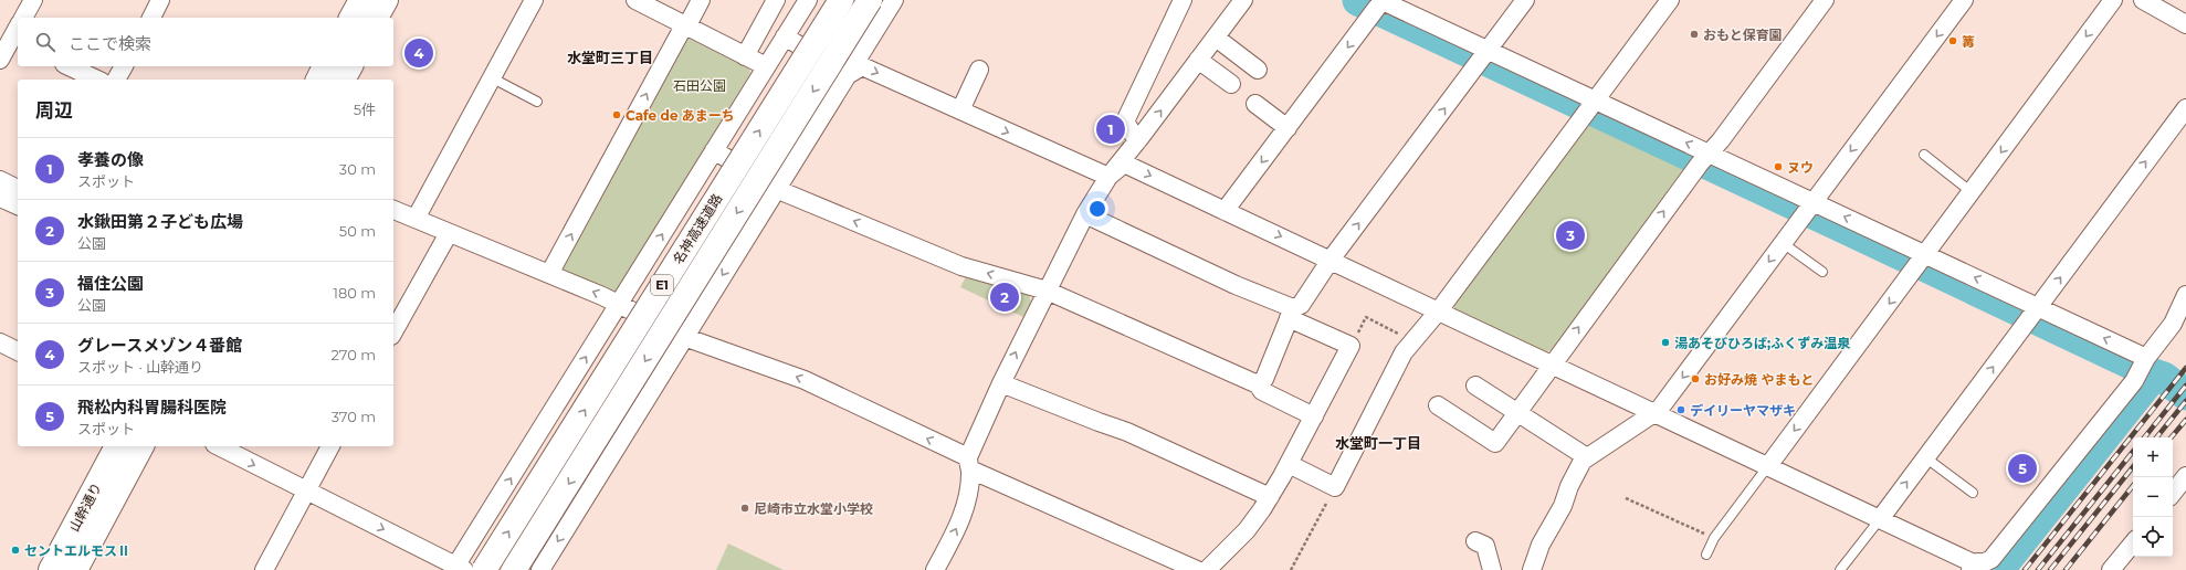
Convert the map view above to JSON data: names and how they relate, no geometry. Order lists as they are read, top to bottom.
{
  "streets": {
    "main road": ["名神高速道路", "E1", "山幹通り"]
  },
  "districts": ["水堂町三丁目", "水堂町一丁目"],
  "parks": ["石田公園"],
  "places": [
    "おもと保育園",
    "篝",
    "Cafe de あまーち",
    "ヌウ",
    "湯あそびひろば;ふくずみ温泉",
    "お好み焼 やまもと",
    "デイリーヤマザキ",
    "尼崎市立水堂小学校",
    "セントエルモスⅡ"
  ],
  "page": {
    "search": "ここで検索",
    "pins": [
      "4",
      "1",
      "3",
      "2",
      "5"
    ],
    "heading": ["周辺", "5件"],
    "list": [
      {
        "mark": "1",
        "name": "孝養の像",
        "note": "スポット",
        "value": "30 m"
      },
      {
        "mark": "2",
        "name": "水鍬田第２子ども広場",
        "note": "公園",
        "value": "50 m"
      },
      {
        "mark": "3",
        "name": "福住公園",
        "note": "公園",
        "value": "180 m"
      },
      {
        "mark": "4",
        "name": "グレースメゾン４番館",
        "note": "スポット · 山幹通り",
        "value": "270 m"
      },
      {
        "mark": "5",
        "name": "飛松内科胃腸科医院",
        "note": "スポット",
        "value": "370 m"
      }
    ],
    "map_buttons": ["+", "−"]
  }
}
